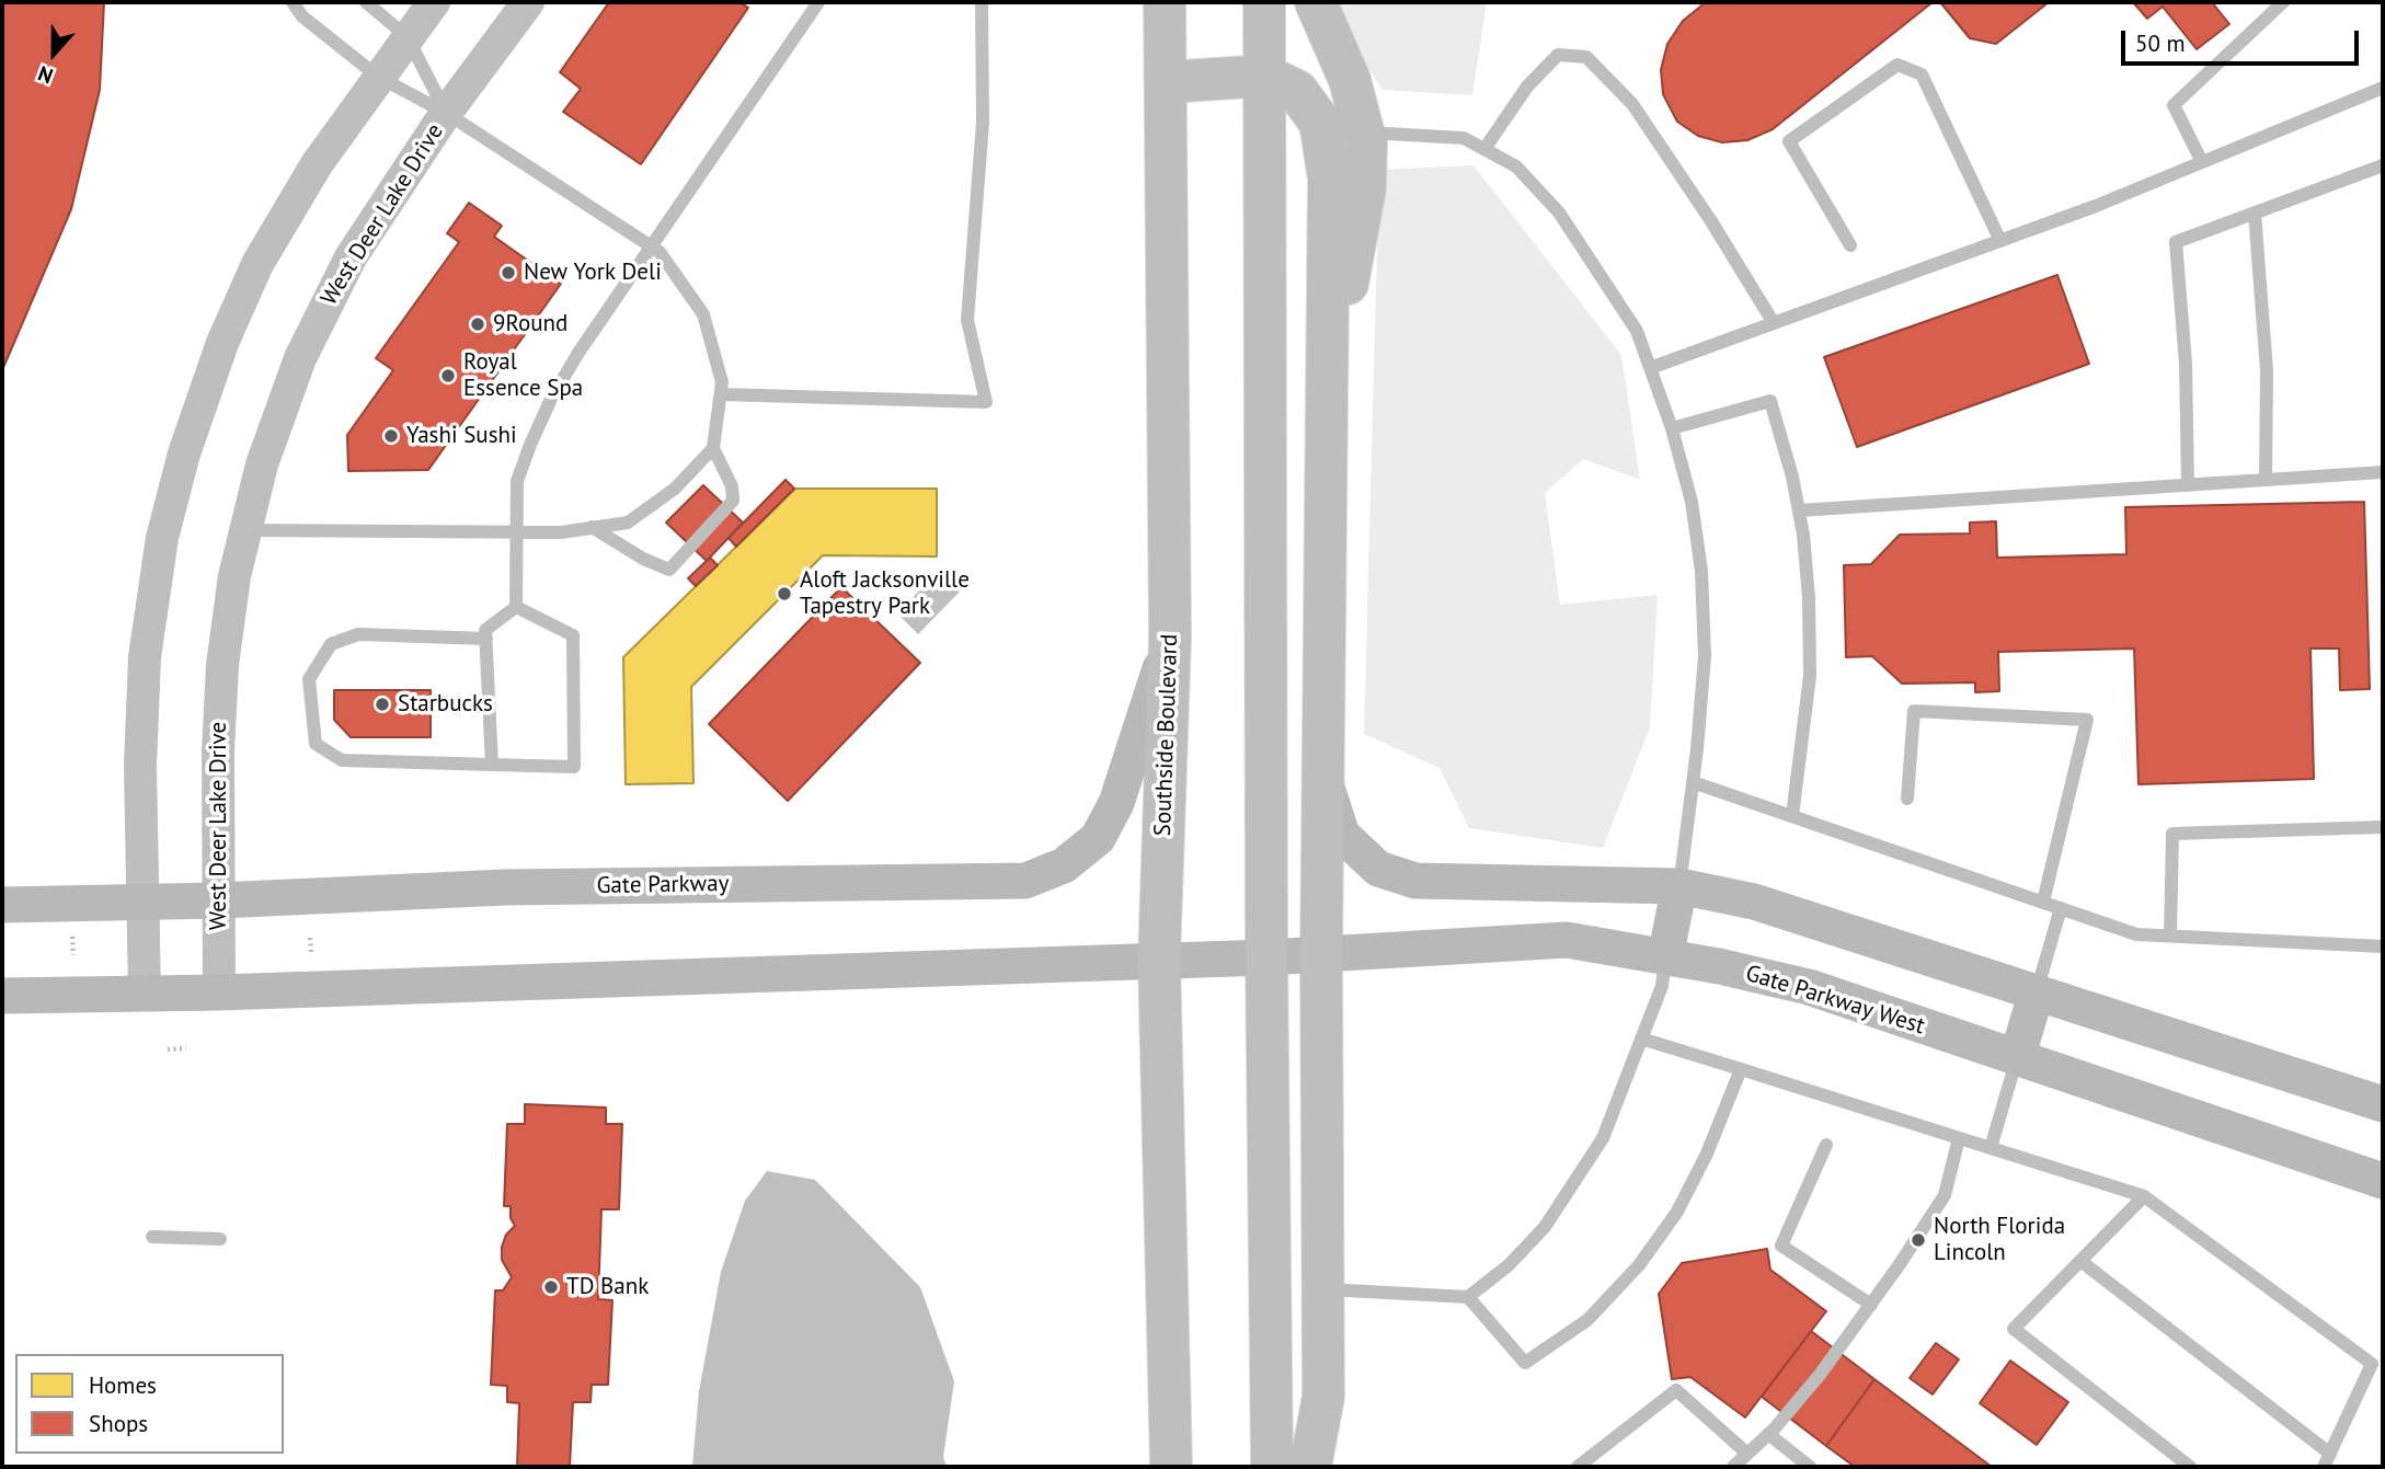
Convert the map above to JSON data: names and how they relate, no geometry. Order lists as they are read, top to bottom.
{
  "streets": {
    "highway": ["Southside Boulevard"],
    "main road": ["Gate Parkway", "Gate Parkway West"],
    "street": ["West Deer Lake Drive"]
  },
  "crossings": [
    ["West Deer Lake Drive", "Gate Parkway"],
    ["Southside Boulevard", "Gate Parkway"]
  ],
  "places": [
    "New York Deli",
    "9Round",
    "Royal Essence Spa",
    "Yashi Sushi",
    "Aloft Jacksonville Tapestry Park",
    "Starbucks",
    "North Florida Lincoln",
    "TD Bank"
  ],
  "legend": ["Homes", "Shops"],
  "scale_bar": "50 m",
  "north": "bottom"
}
